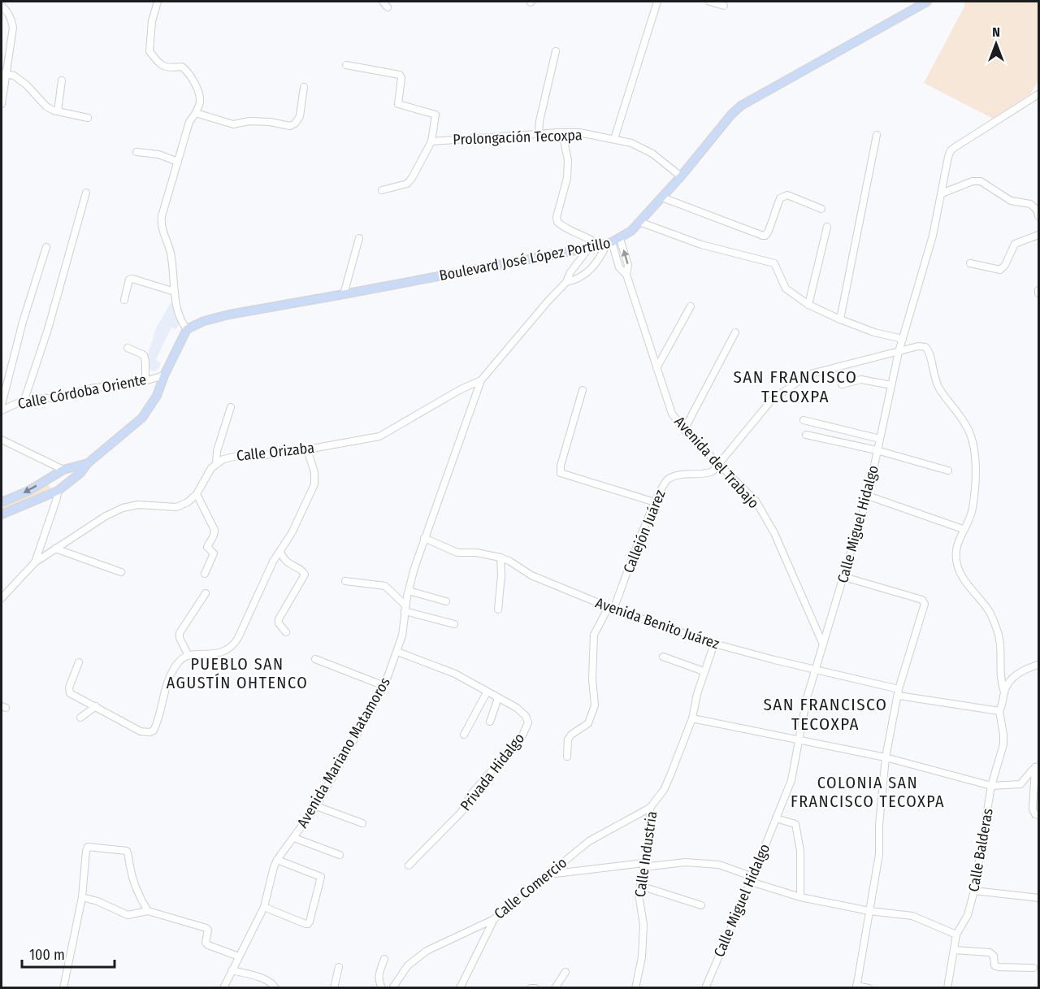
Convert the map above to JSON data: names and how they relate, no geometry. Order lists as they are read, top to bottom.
{
  "streets": {
    "main road": ["Boulevard José López Portillo"],
    "street": [
      "Prolongación Tecoxpa",
      "Calle Córdoba Oriente",
      "Calle Orizaba",
      "Avenida del Trabajo",
      "Calle Miguel Hidalgo",
      "Callejón Juárez",
      "Avenida Benito Juárez",
      "Avenida Mariano Matamoros",
      "Privada Hidalgo",
      "Calle Balderas",
      "Calle Industria",
      "Calle Comercio"
    ]
  },
  "crossings": [
    ["Prolongación Tecoxpa", "Boulevard José López Portillo"],
    ["Boulevard José López Portillo", "Avenida del Trabajo"],
    ["Boulevard José López Portillo", "Avenida Mariano Matamoros"],
    ["Calle Orizaba", "Avenida Mariano Matamoros"],
    ["Avenida del Trabajo", "Calle Miguel Hidalgo"],
    ["Avenida del Trabajo", "Callejón Juárez"],
    ["Avenida del Trabajo", "Avenida Mariano Matamoros"],
    ["Calle Miguel Hidalgo", "Avenida Benito Juárez"],
    ["Callejón Juárez", "Avenida Benito Juárez"],
    ["Avenida Benito Juárez", "Avenida Mariano Matamoros"],
    ["Avenida Benito Juárez", "Calle Balderas"],
    ["Avenida Benito Juárez", "Calle Industria"],
    ["Avenida Mariano Matamoros", "Privada Hidalgo"],
    ["Calle Industria", "Calle Comercio"]
  ],
  "districts": [
    "SAN FRANCISCO TECOXPA",
    "PUEBLO SAN AGUSTÍN OHTENCO",
    "SAN FRANCISCO TECOXPA",
    "COLONIA SAN FRANCISCO TECOXPA"
  ],
  "scale_bar": "100 m",
  "north": "top"
}
